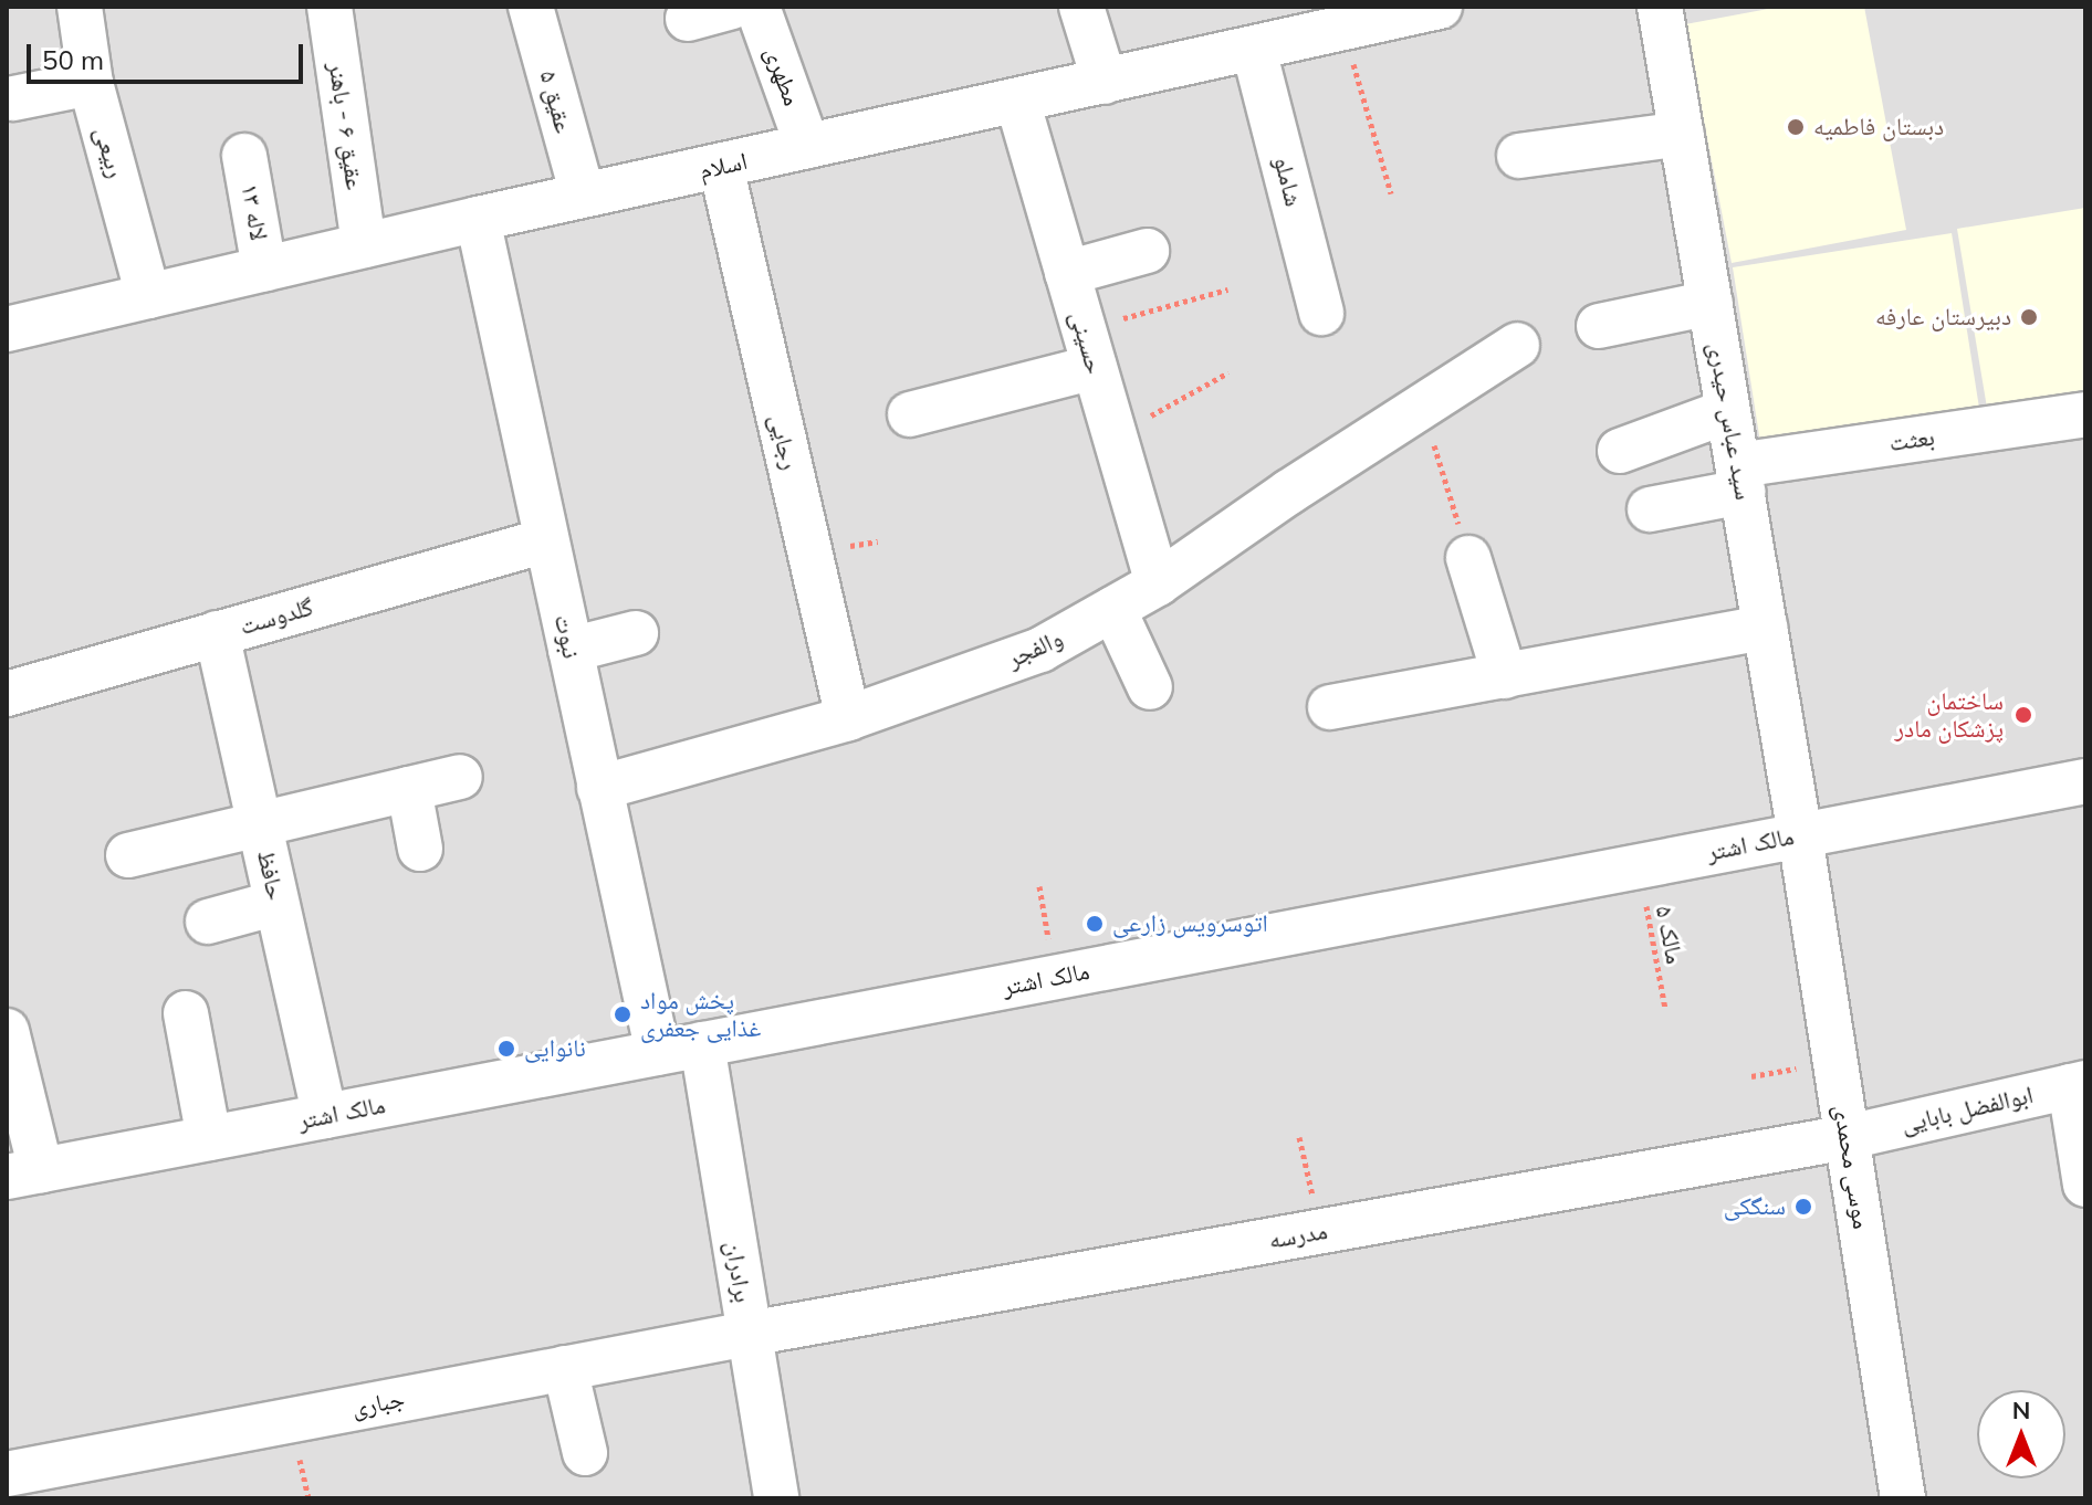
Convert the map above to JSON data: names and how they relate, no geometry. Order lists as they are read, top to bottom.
{
  "streets": {
    "street": [
      "مطهری",
      "عقیق ۵",
      "عقیق ۶ - باهنر",
      "ربیعی",
      "اسلام",
      "شاملو",
      "لاله ۱۳",
      "حسینی",
      "سید عباس حیدری",
      "بعثت",
      "رجایی",
      "گلدوست",
      "نبوت",
      "والفجر",
      "مالک اشتر",
      "حافظ",
      "ابوالفضل بابایی",
      "موسی محمدی",
      "مدرسه",
      "برادران",
      "جباری"
    ],
    "path": ["مالک ۵"]
  },
  "crossings": [
    ["مطهری", "اسلام"],
    ["عقیق ۵", "اسلام"],
    ["عقیق ۶ - باهنر", "اسلام"],
    ["ربیعی", "اسلام"],
    ["اسلام", "شاملو"],
    ["اسلام", "لاله ۱۳"],
    ["اسلام", "حسینی"],
    ["اسلام", "رجایی"],
    ["اسلام", "نبوت"],
    ["حسینی", "والفجر"],
    ["سید عباس حیدری", "بعثت"],
    ["سید عباس حیدری", "مالک اشتر"],
    ["سید عباس حیدری", "موسی محمدی"],
    ["رجایی", "والفجر"],
    ["گلدوست", "نبوت"],
    ["گلدوست", "حافظ"],
    ["نبوت", "والفجر"],
    ["نبوت", "مالک اشتر"],
    ["مالک اشتر", "حافظ"],
    ["مالک اشتر", "مالک ۵"],
    ["مالک اشتر", "موسی محمدی"],
    ["مالک اشتر", "برادران"],
    ["ابوالفضل بابایی", "موسی محمدی"],
    ["ابوالفضل بابایی", "مدرسه"],
    ["موسی محمدی", "مدرسه"],
    ["مدرسه", "برادران"],
    ["مدرسه", "جباری"],
    ["برادران", "جباری"]
  ],
  "places": [
    "دبستان فاطمیه",
    "دبیرستان عارفه",
    "ساختمان پزشکان مادر",
    "اتوسرویس زارعی",
    "پخش مواد غذایی جعفری",
    "نانوایی",
    "سنگکی"
  ],
  "scale_bar": "50 m",
  "north": "top"
}
